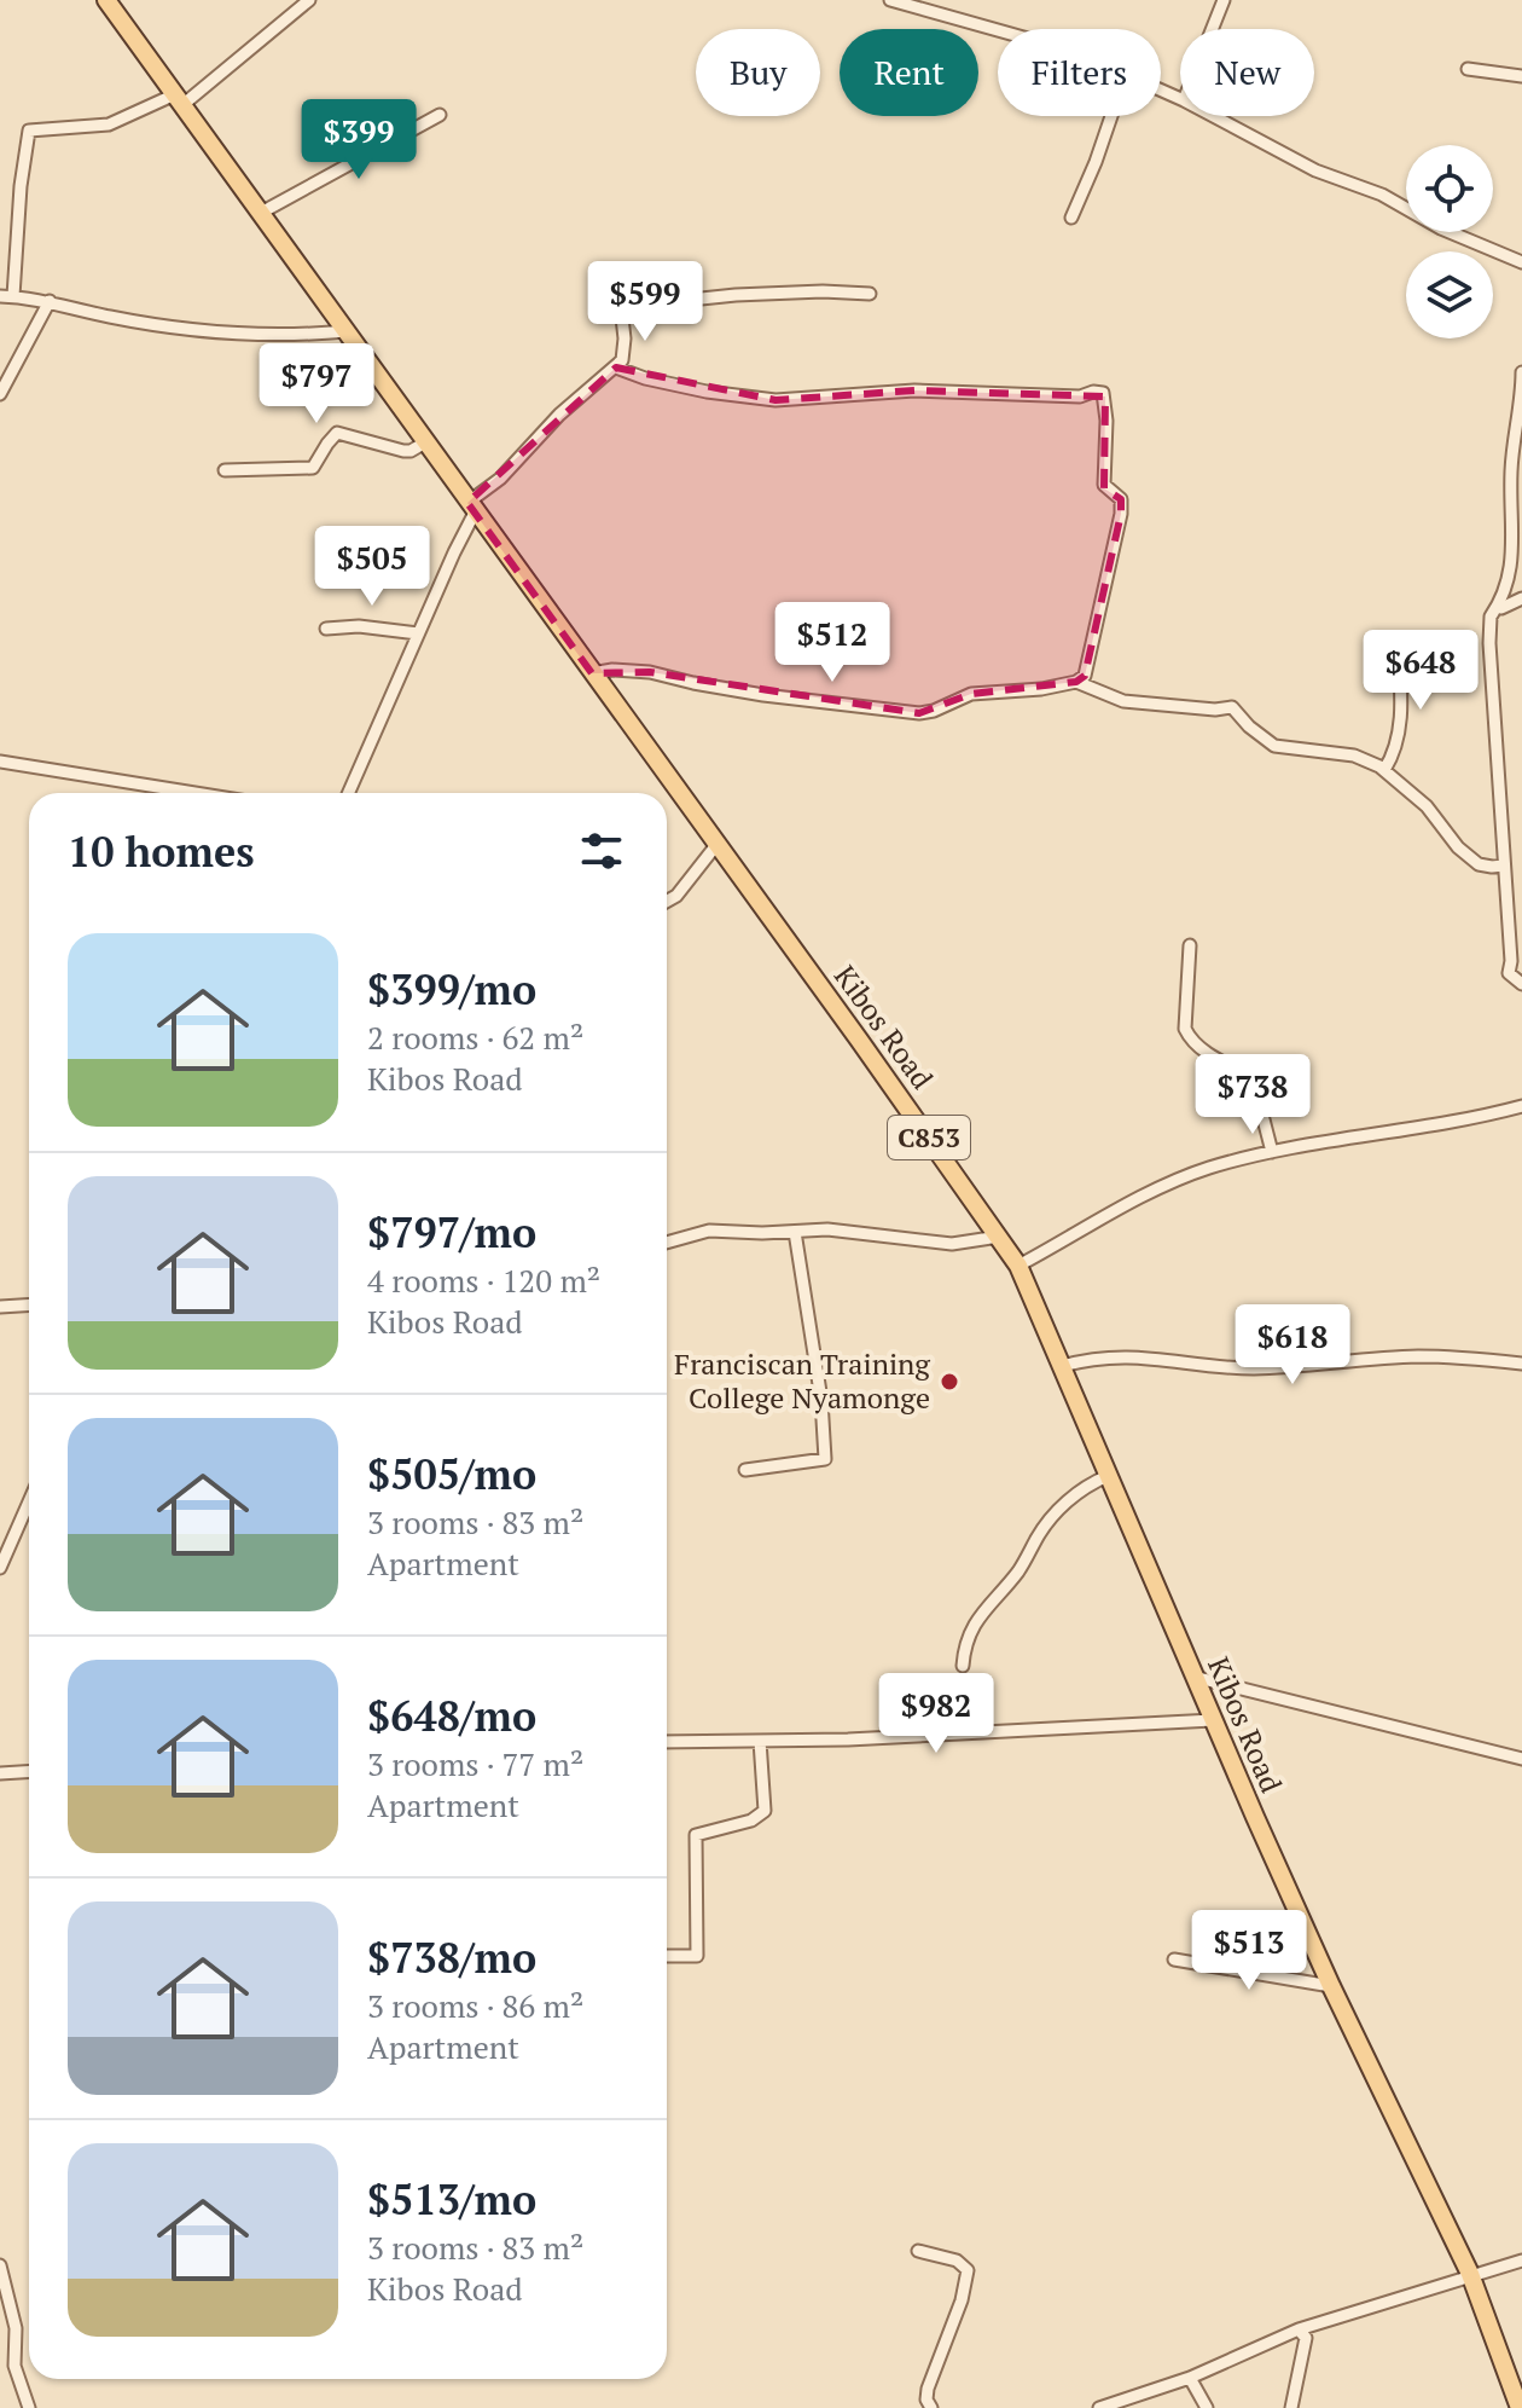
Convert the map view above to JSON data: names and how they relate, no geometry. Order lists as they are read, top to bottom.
{
  "streets": {
    "main road": ["Kibos Road", "C853"]
  },
  "places": ["Franciscan Training College Nyamonge"],
  "page": {
    "chip": [
      "Buy",
      "Rent",
      "Filters",
      "New"
    ],
    "price": [
      "$399",
      "$599",
      "$797",
      "$505",
      "$512",
      "$648",
      "$738",
      "$618",
      "$982",
      "$513"
    ],
    "heading": "10 homes",
    "list": [
      {
        "name": "$399/mo",
        "note": "2 rooms · 62 m² · Kibos Road"
      },
      {
        "name": "$797/mo",
        "note": "4 rooms · 120 m² · Kibos Road"
      },
      {
        "name": "$505/mo",
        "note": "3 rooms · 83 m² · Apartment"
      },
      {
        "name": "$648/mo",
        "note": "3 rooms · 77 m² · Apartment"
      },
      {
        "name": "$738/mo",
        "note": "3 rooms · 86 m² · Apartment"
      },
      {
        "name": "$513/mo",
        "note": "3 rooms · 83 m² · Kibos Road"
      }
    ]
  }
}
